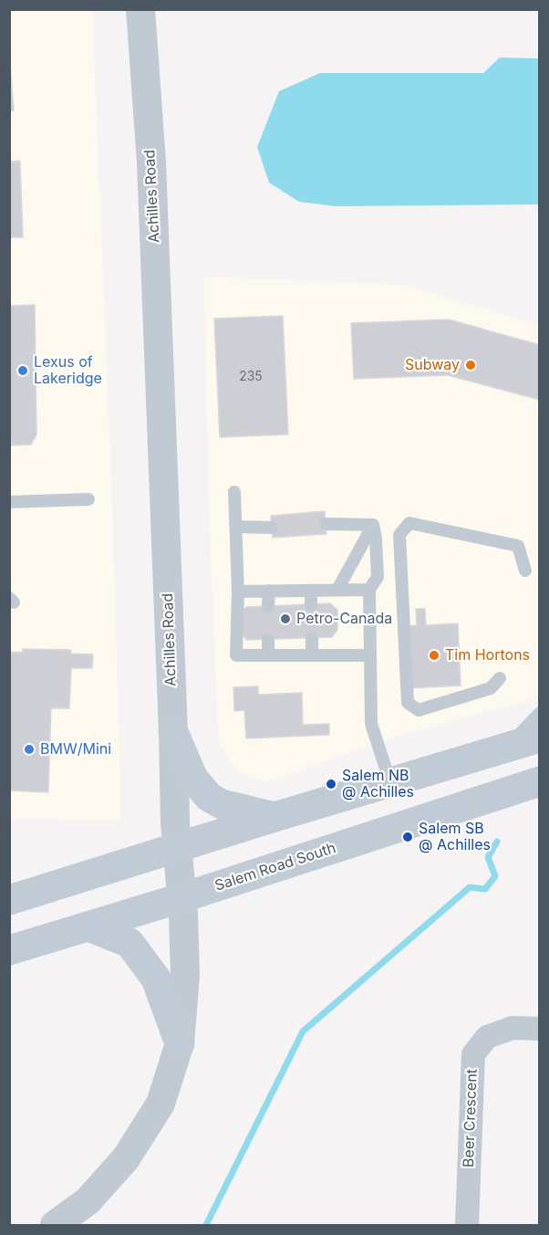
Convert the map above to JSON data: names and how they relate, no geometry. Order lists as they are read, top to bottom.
{
  "streets": {
    "main road": ["Salem Road South"],
    "street": ["Achilles Road", "Beer Crescent"]
  },
  "crossings": [
    ["Achilles Road", "Salem Road South"]
  ],
  "places": [
    "Subway",
    "Lexus of Lakeridge",
    "Petro-Canada",
    "Tim Hortons",
    "BMW/Mini",
    "Salem NB @ Achilles",
    "Salem SB @ Achilles"
  ],
  "house_numbers": ["235"]
}
